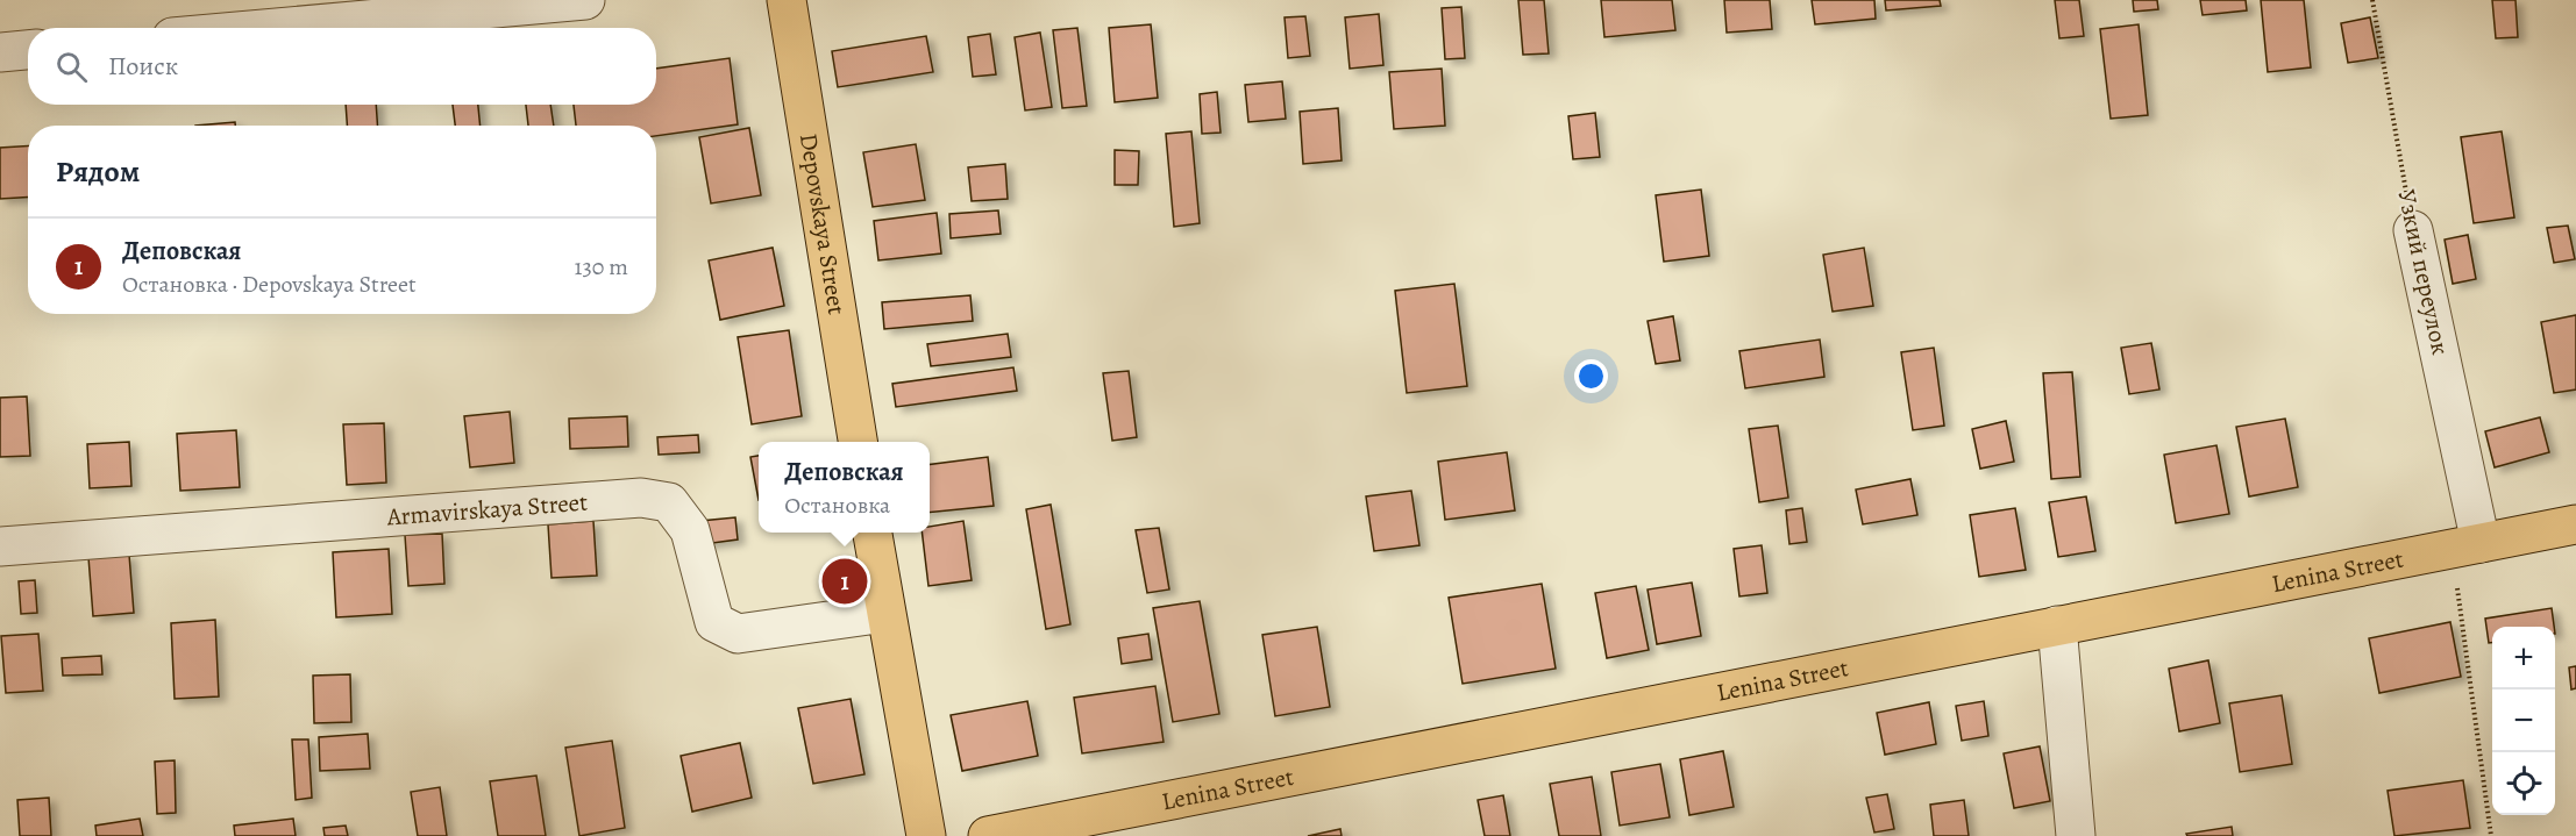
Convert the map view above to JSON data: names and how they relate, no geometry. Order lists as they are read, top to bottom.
{
  "streets": {
    "main road": ["Depovskaya Street", "Lenina Street"],
    "street": ["Узкий переулок", "Armavirskaya Street"]
  },
  "crossings": [
    ["Узкий переулок", "Lenina Street"]
  ],
  "page": {
    "search": "Поиск",
    "heading": "Рядом",
    "list": [
      {
        "mark": "1",
        "name": "Деповская",
        "note": "Остановка · Depovskaya Street",
        "value": "130 m"
      }
    ],
    "popup": ["Деповская", "Остановка"],
    "pins": "1",
    "map_buttons": ["+", "−"]
  }
}
